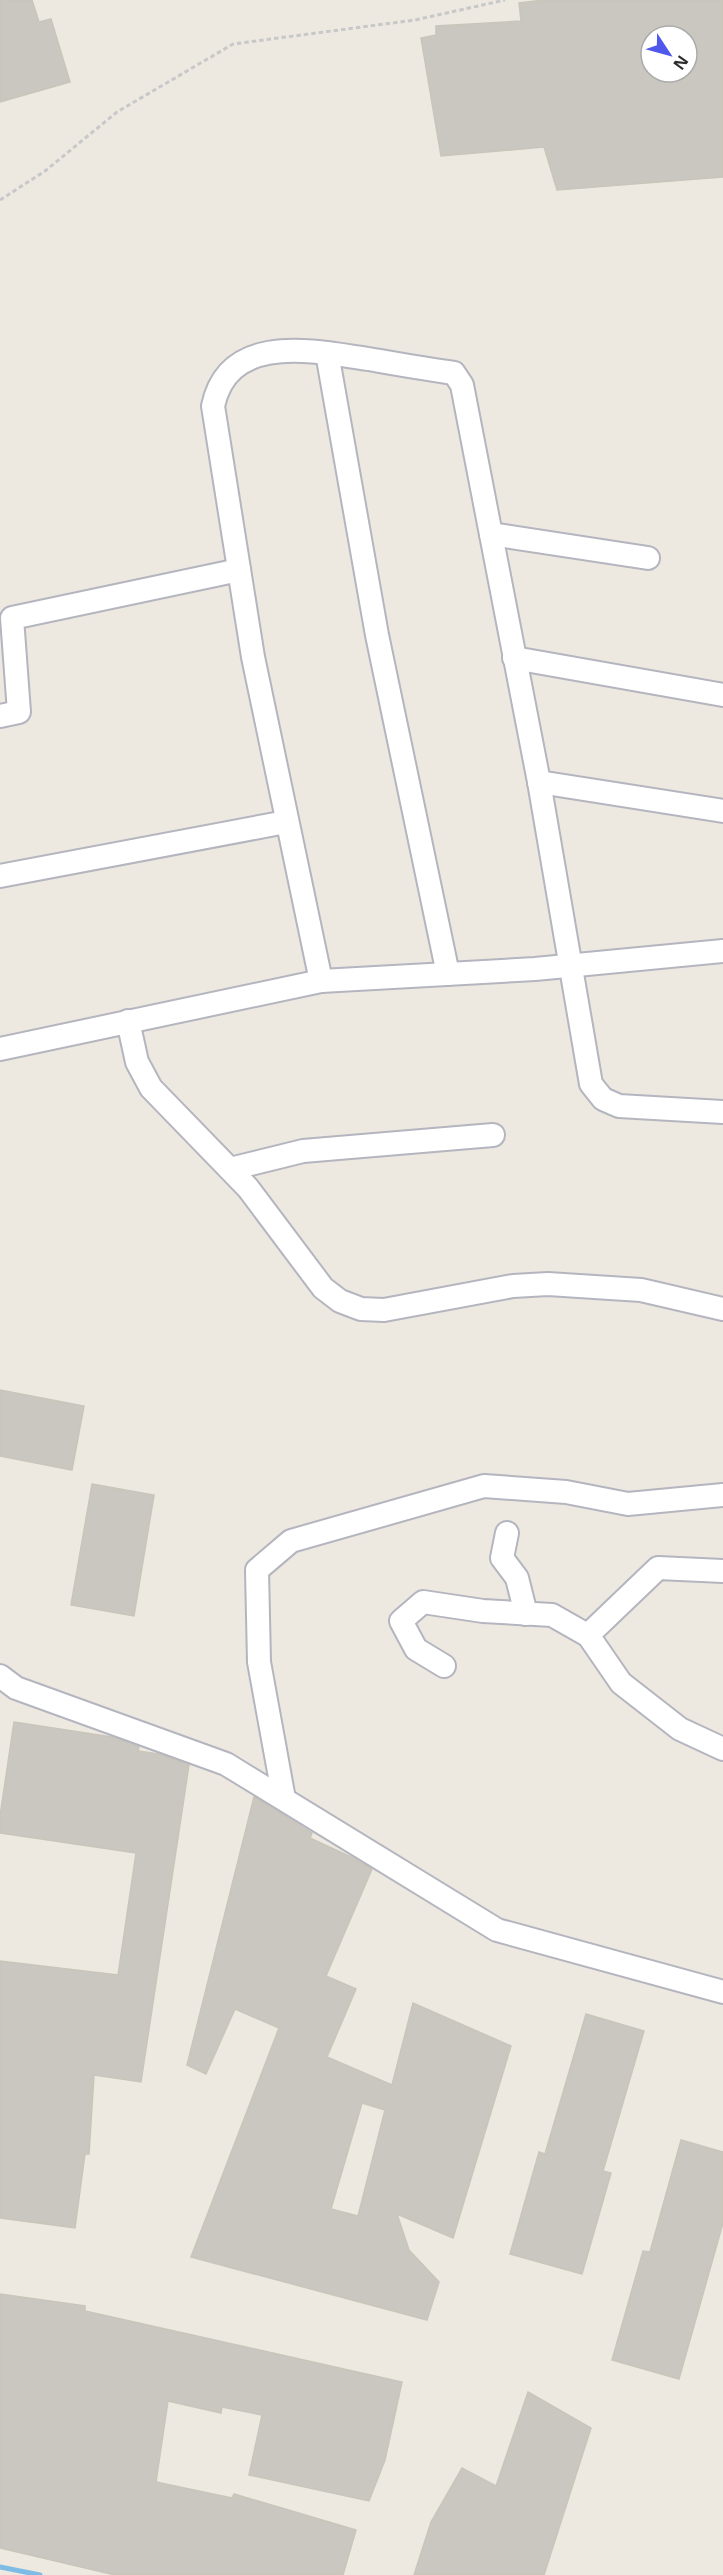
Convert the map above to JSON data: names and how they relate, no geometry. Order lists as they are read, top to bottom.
{
  "north": "bottom right"
}
